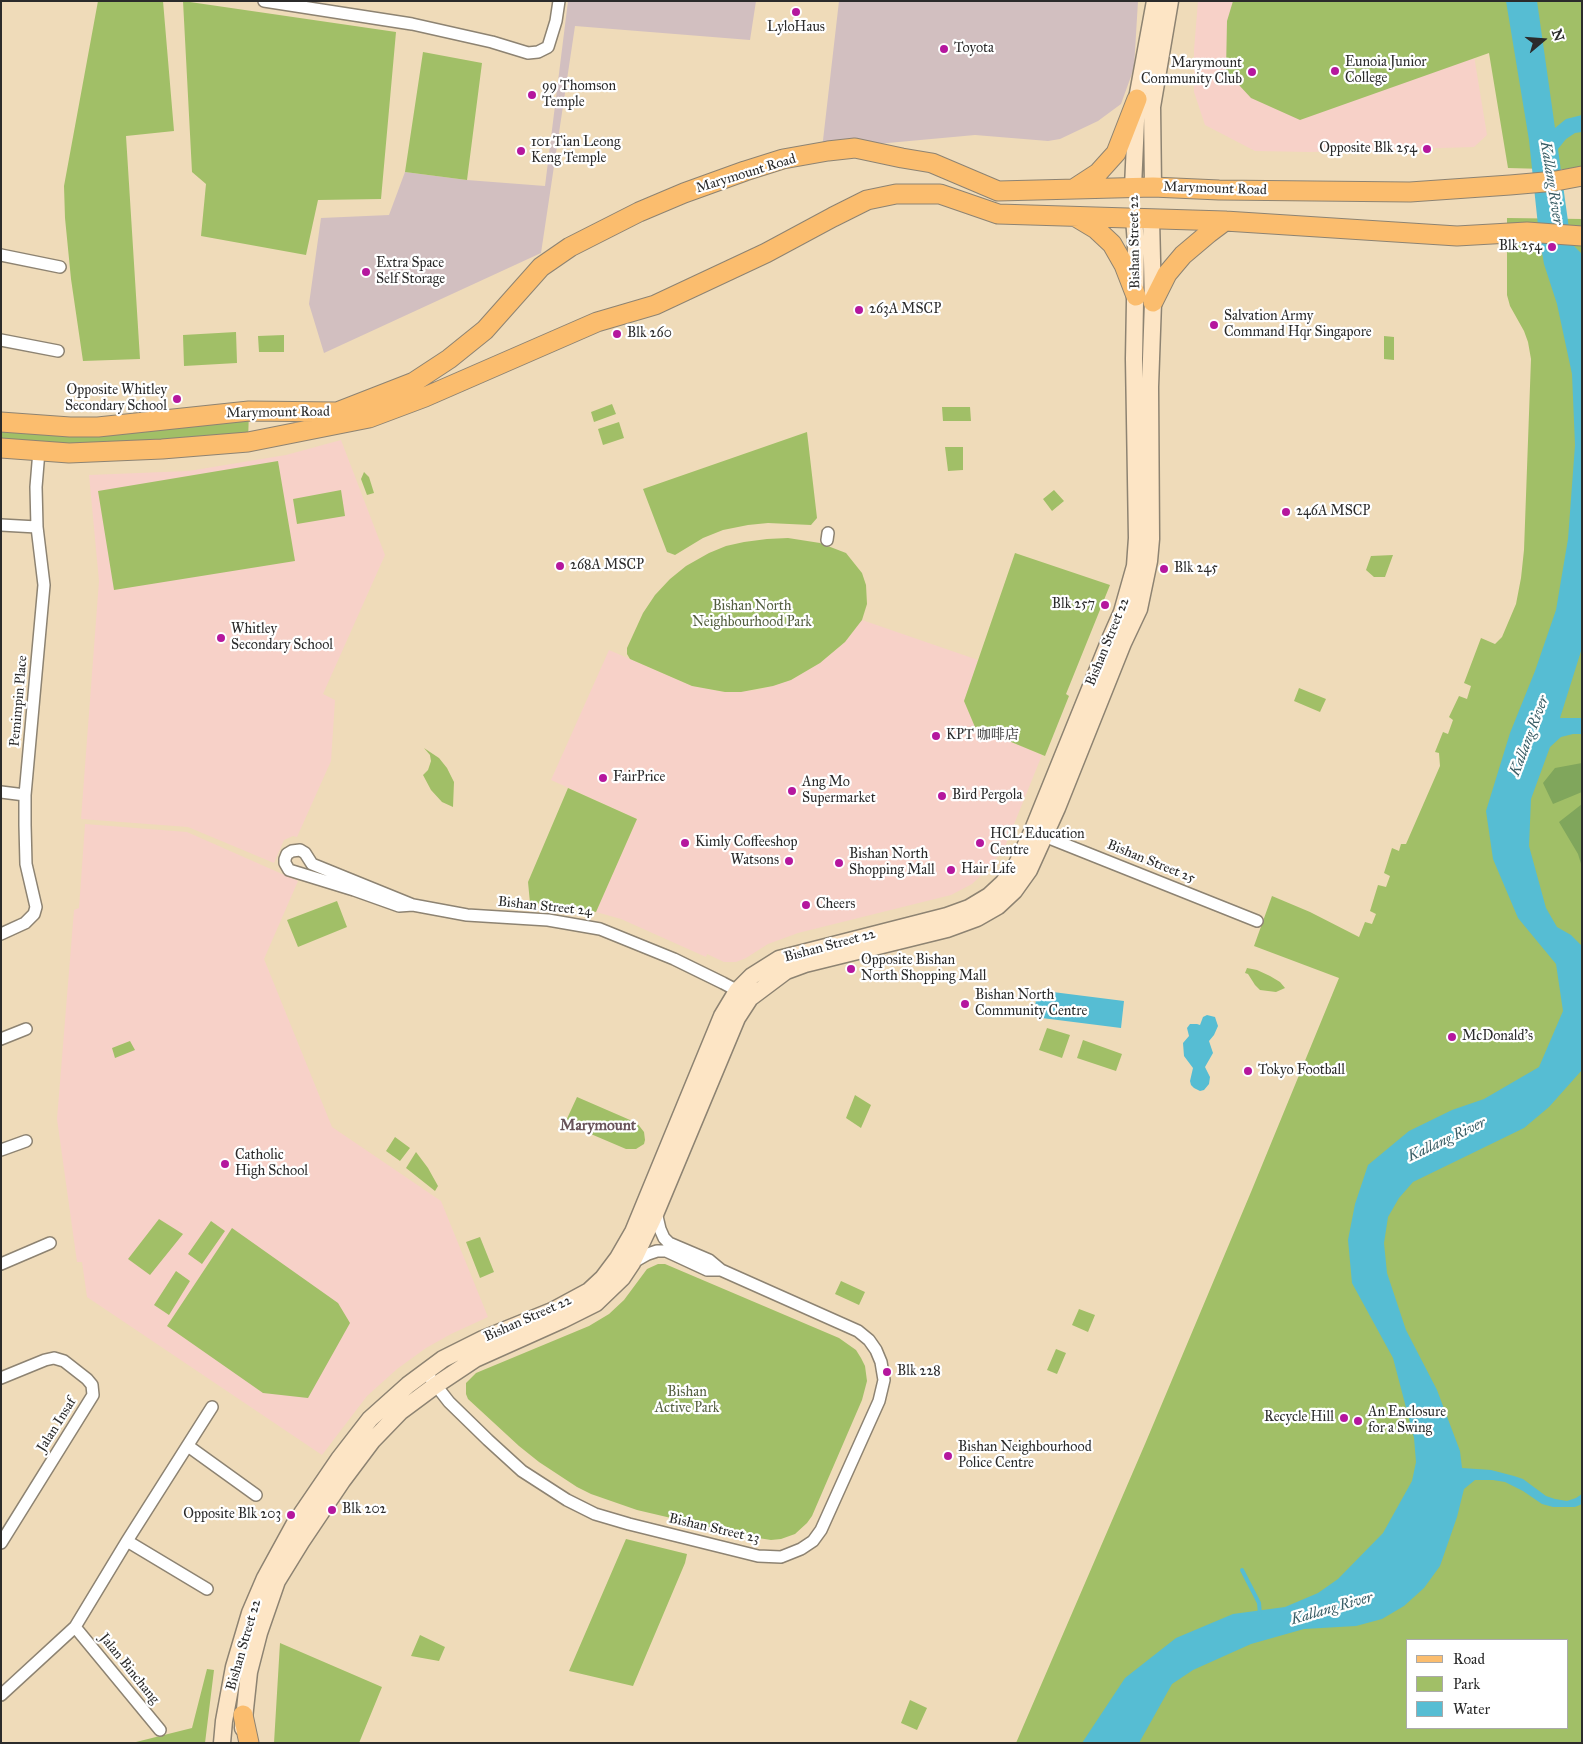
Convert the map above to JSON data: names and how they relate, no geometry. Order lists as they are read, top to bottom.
{
  "streets": {
    "main road": ["Marymount Road", "Bishan Street 22"],
    "street": [
      "Pemimpin Place",
      "Bishan Street 25",
      "Bishan Street 24",
      "Jalan Insaf",
      "Bishan Street 23",
      "Jalan Binchang"
    ]
  },
  "crossings": [
    ["Marymount Road", "Bishan Street 22"],
    ["Marymount Road", "Pemimpin Place"],
    ["Bishan Street 22", "Bishan Street 25"],
    ["Bishan Street 22", "Bishan Street 24"],
    ["Bishan Street 22", "Bishan Street 23"]
  ],
  "districts": ["Marymount"],
  "water": ["Kallang River"],
  "parks": ["Bishan North Neighbourhood Park", "Bishan Active Park"],
  "places": [
    "LyloHaus",
    "Toyota",
    "Eunoia Junior College",
    "Marymount Community Club",
    "99 Thomson Temple",
    "Opposite Blk 254",
    "101 Tian Leong Keng Temple",
    "Blk 254",
    "Extra Space Self Storage",
    "263A MSCP",
    "Salvation Army Command Hqr Singapore",
    "Blk 260",
    "Opposite Whitley Secondary School",
    "246A MSCP",
    "268A MSCP",
    "Blk 245",
    "Blk 257",
    "Whitley Secondary School",
    "KPT 咖啡店",
    "FairPrice",
    "Ang Mo Supermarket",
    "Bird Pergola",
    "Kimly Coffeeshop",
    "HCL Education Centre",
    "Watsons",
    "Bishan North Shopping Mall",
    "Hair Life",
    "Cheers",
    "Opposite Bishan North Shopping Mall",
    "Bishan North Community Centre",
    "McDonald's",
    "Tokyo Football",
    "Catholic High School",
    "Blk 228",
    "Recycle Hill",
    "An Enclosure for a Swing",
    "Bishan Neighbourhood Police Centre",
    "Blk 202",
    "Opposite Blk 203"
  ],
  "legend": ["Road", "Park", "Water"],
  "north": "right"
}
